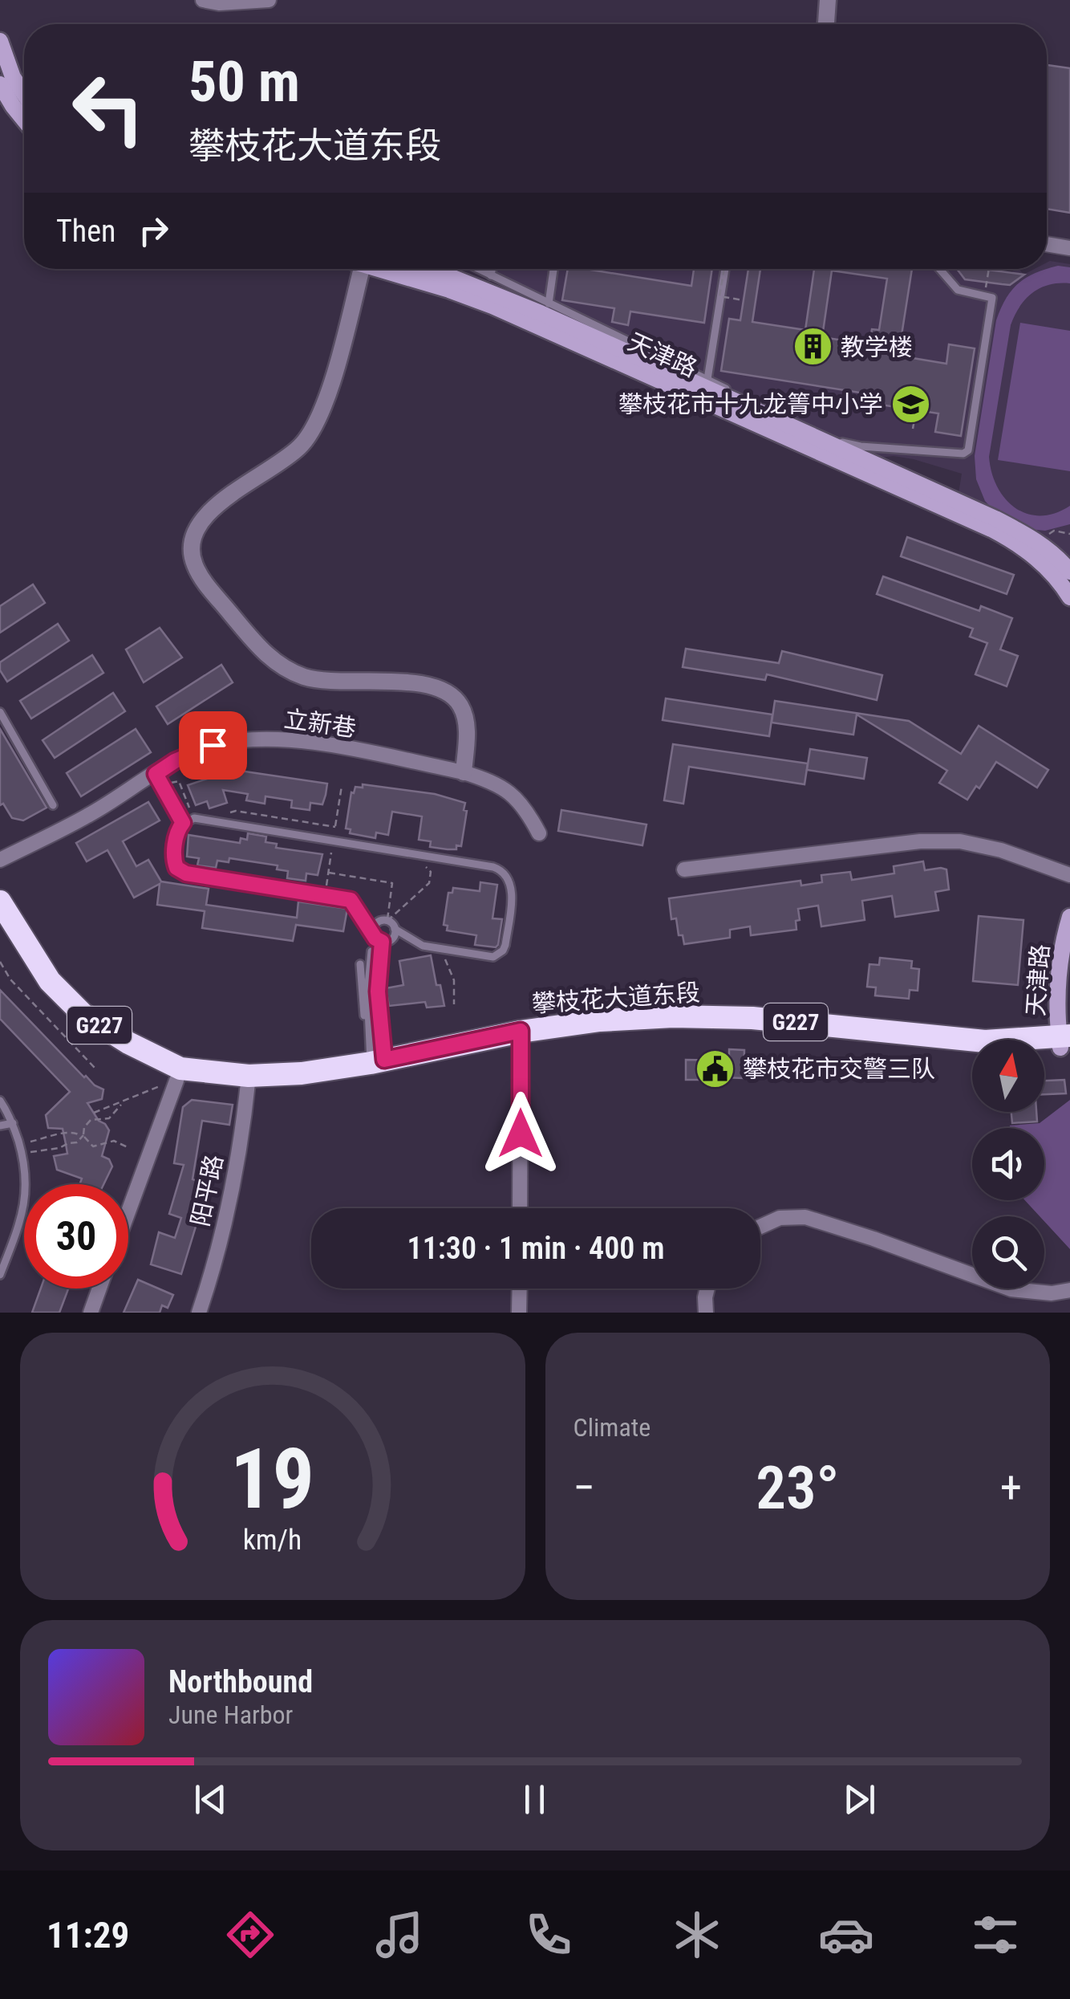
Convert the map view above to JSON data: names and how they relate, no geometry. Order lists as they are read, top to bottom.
{
  "streets": {
    "highway": ["攀枝花大道东段", "G227"],
    "main road": ["天津路"],
    "street": ["立新巷", "阳平路"]
  },
  "crossings": [
    ["天津路", "攀枝花大道东段"],
    ["攀枝花大道东段", "阳平路"]
  ],
  "places": {
    "building": ["教学楼"],
    "school or university": ["攀枝花市十九龙箐中小学"],
    "public building": ["攀枝花市交警三队"]
  },
  "north": "top",
  "page": {
    "turn": ["50 m", "攀枝花大道东段"],
    "then": "Then",
    "limit": "30",
    "trip": "11:30 · 1 min · 400 m",
    "tile": "Climate",
    "heat": ["−", "23°", "+"],
    "song": ["Northbound", "June Harbor"],
    "tabs": "11:29",
    "gauge": ["19", "km/h"]
  }
}
